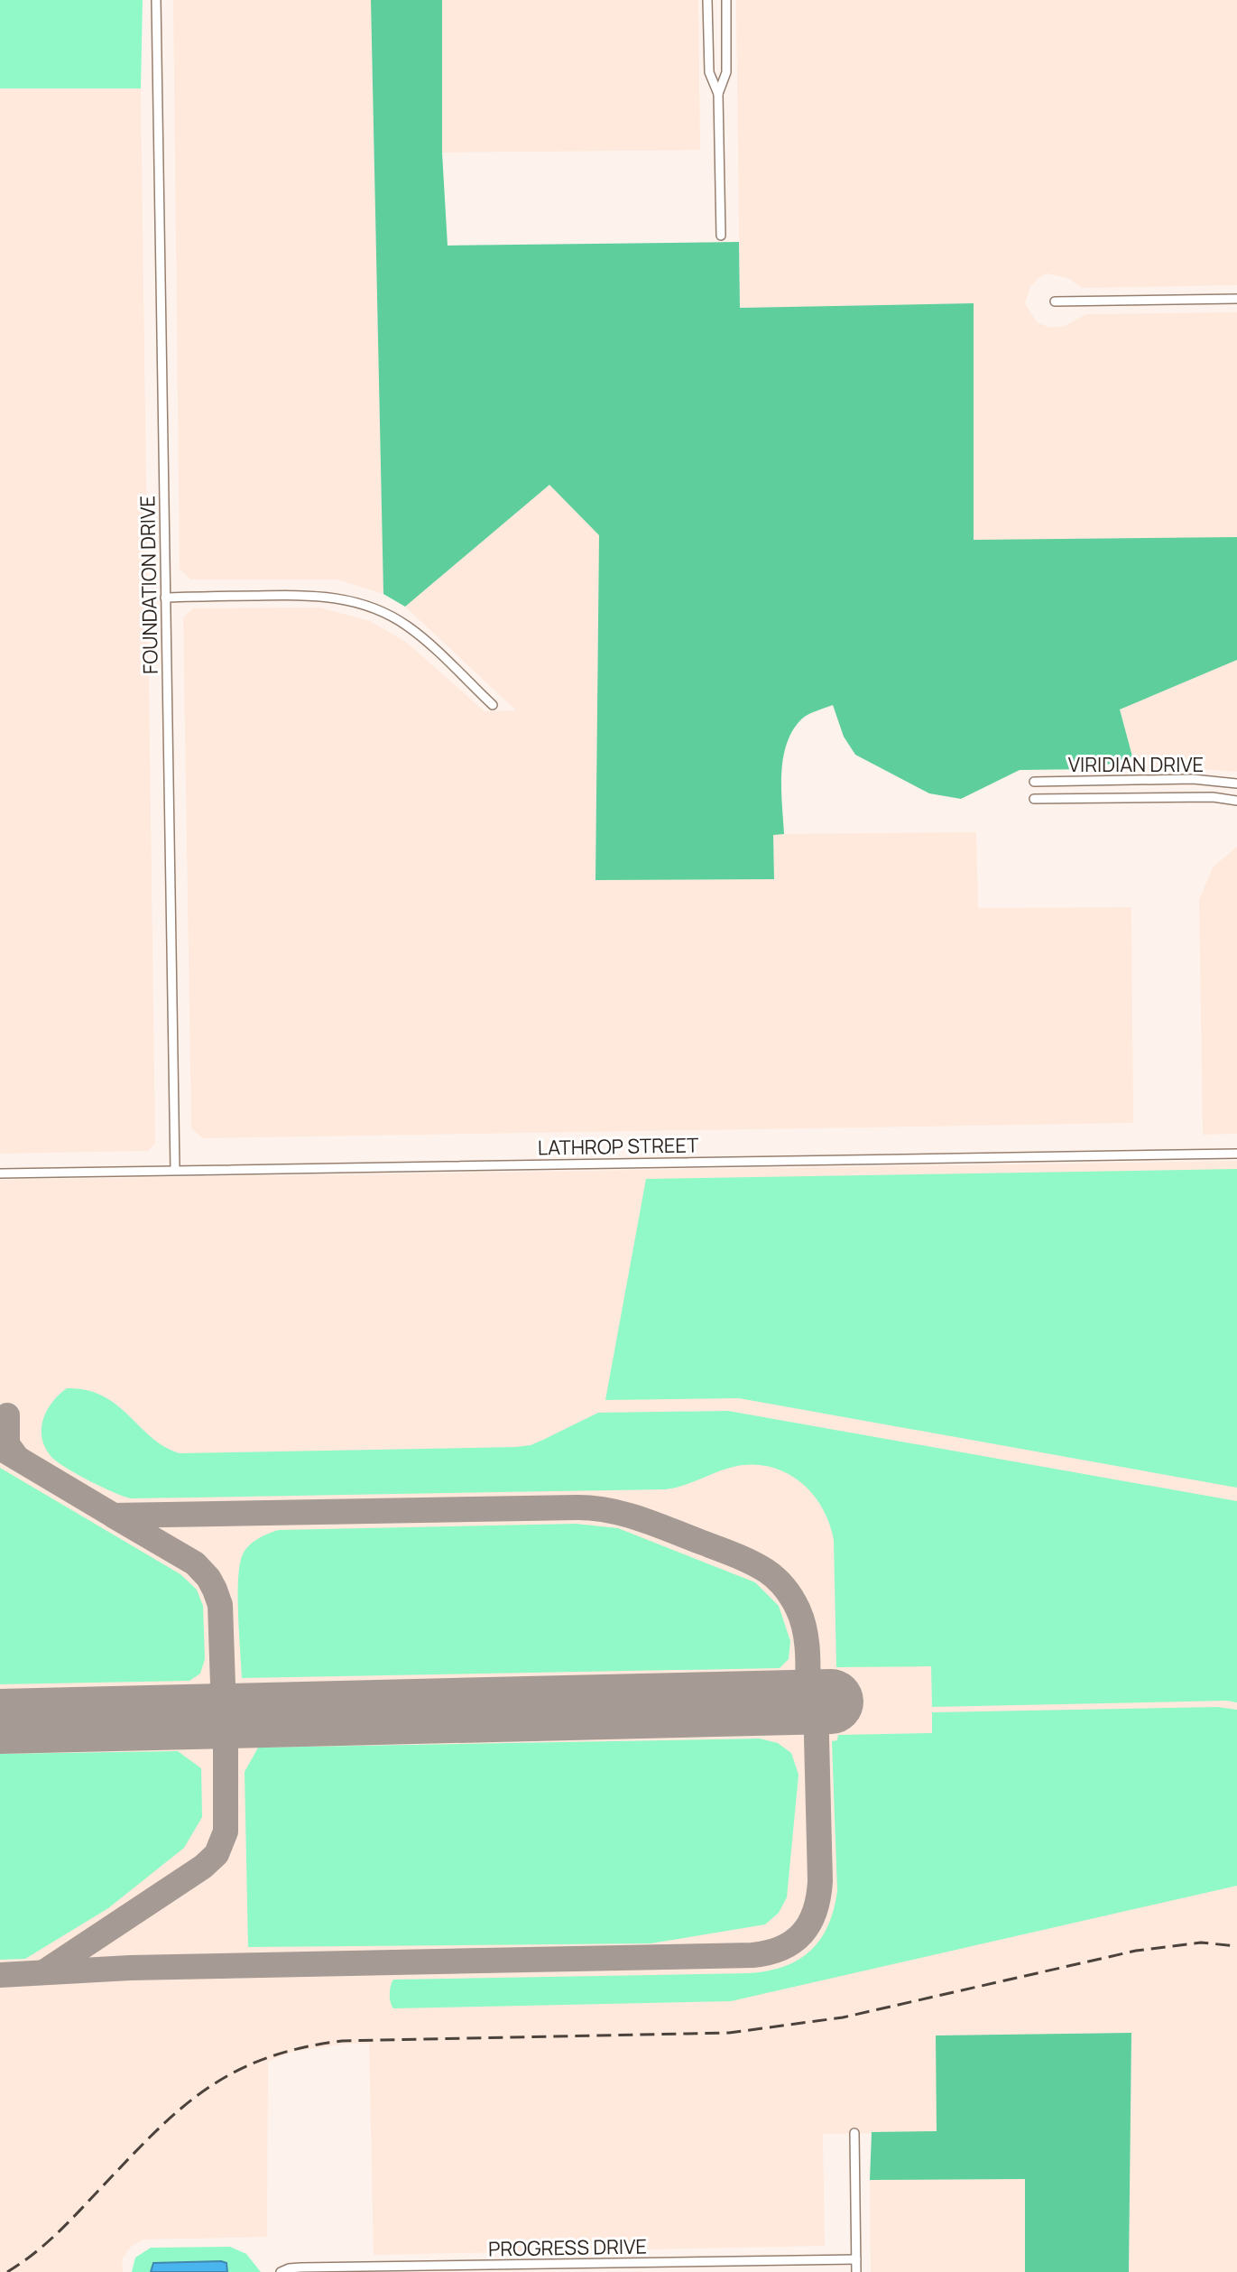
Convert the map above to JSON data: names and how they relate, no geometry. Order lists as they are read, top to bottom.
{
  "streets": {
    "street": [
      "FOUNDATION DRIVE",
      "VIRIDIAN DRIVE",
      "LATHROP STREET",
      "PROGRESS DRIVE"
    ]
  },
  "crossings": [
    ["FOUNDATION DRIVE", "LATHROP STREET"]
  ]
}
